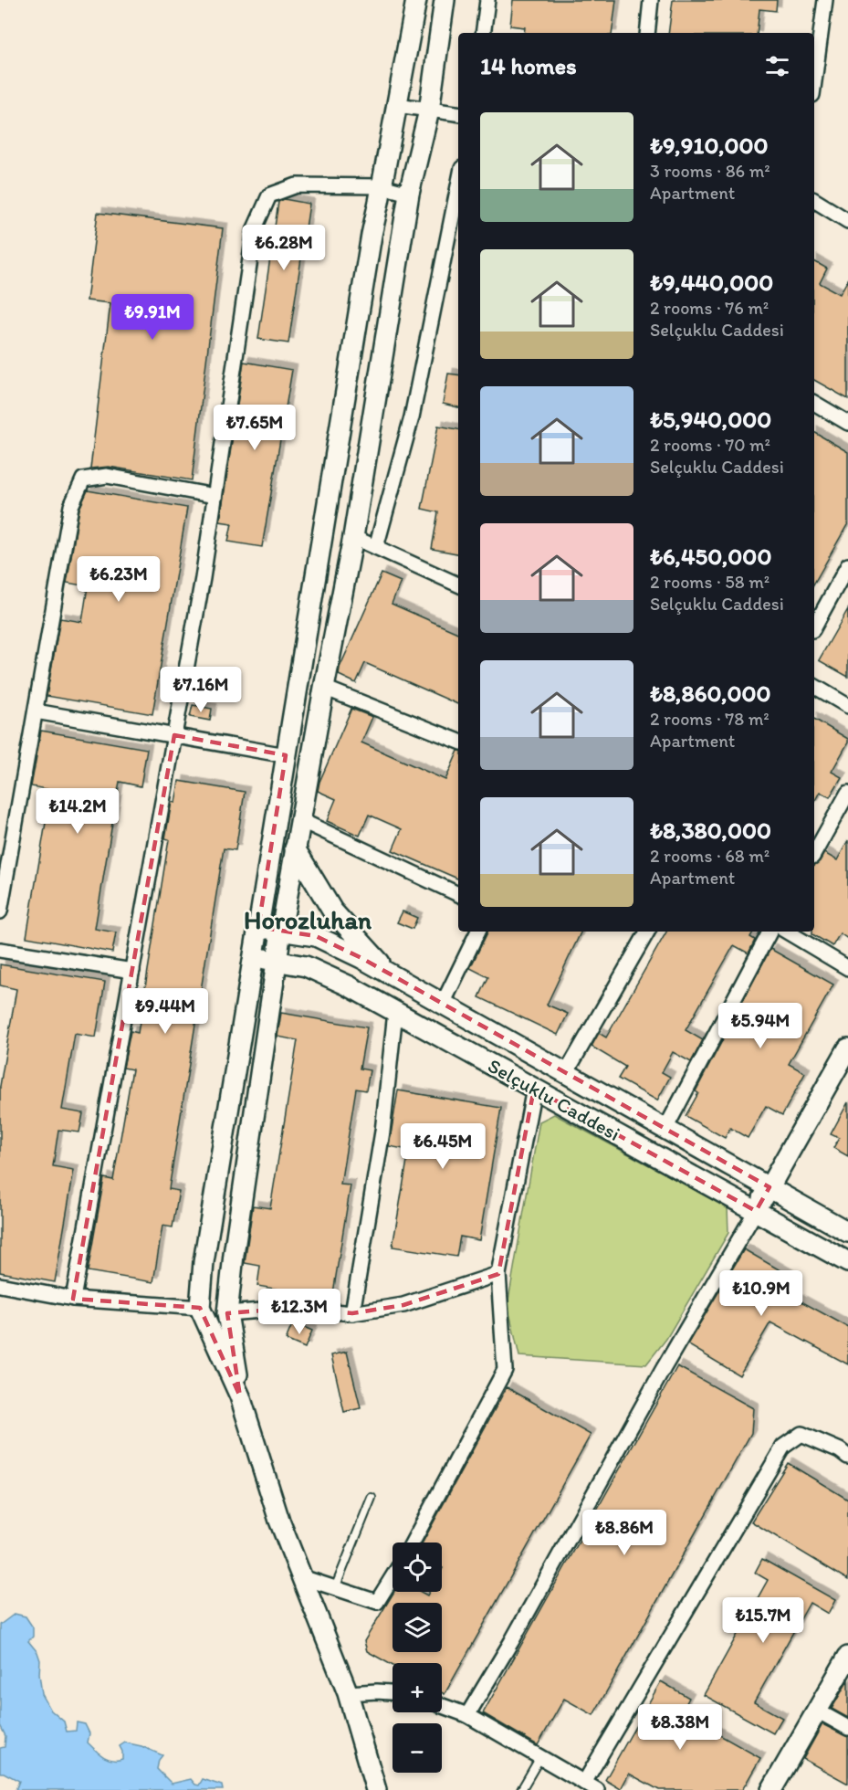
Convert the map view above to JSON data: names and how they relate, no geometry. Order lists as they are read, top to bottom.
{
  "streets": {
    "street": ["Selçuklu Caddesi"]
  },
  "districts": ["Horozluhan"],
  "page": {
    "heading": "14 homes",
    "list": [
      {
        "name": "₺9,910,000",
        "note": "3 rooms · 86 m² · Apartment"
      },
      {
        "name": "₺9,440,000",
        "note": "2 rooms · 76 m² · Selçuklu Caddesi"
      },
      {
        "name": "₺5,940,000",
        "note": "2 rooms · 70 m² · Selçuklu Caddesi"
      },
      {
        "name": "₺6,450,000",
        "note": "2 rooms · 58 m² · Selçuklu Caddesi"
      },
      {
        "name": "₺8,860,000",
        "note": "2 rooms · 78 m² · Apartment"
      },
      {
        "name": "₺8,380,000",
        "note": "2 rooms · 68 m² · Apartment"
      }
    ],
    "price": [
      "₺6.28M",
      "₺9.91M",
      "₺7.65M",
      "₺6.23M",
      "₺7.16M",
      "₺14.2M",
      "₺9.44M",
      "₺5.94M",
      "₺6.45M",
      "₺10.9M",
      "₺12.3M",
      "₺8.86M",
      "₺15.7M",
      "₺8.38M"
    ],
    "map_buttons": ["+", "−"]
  }
}
